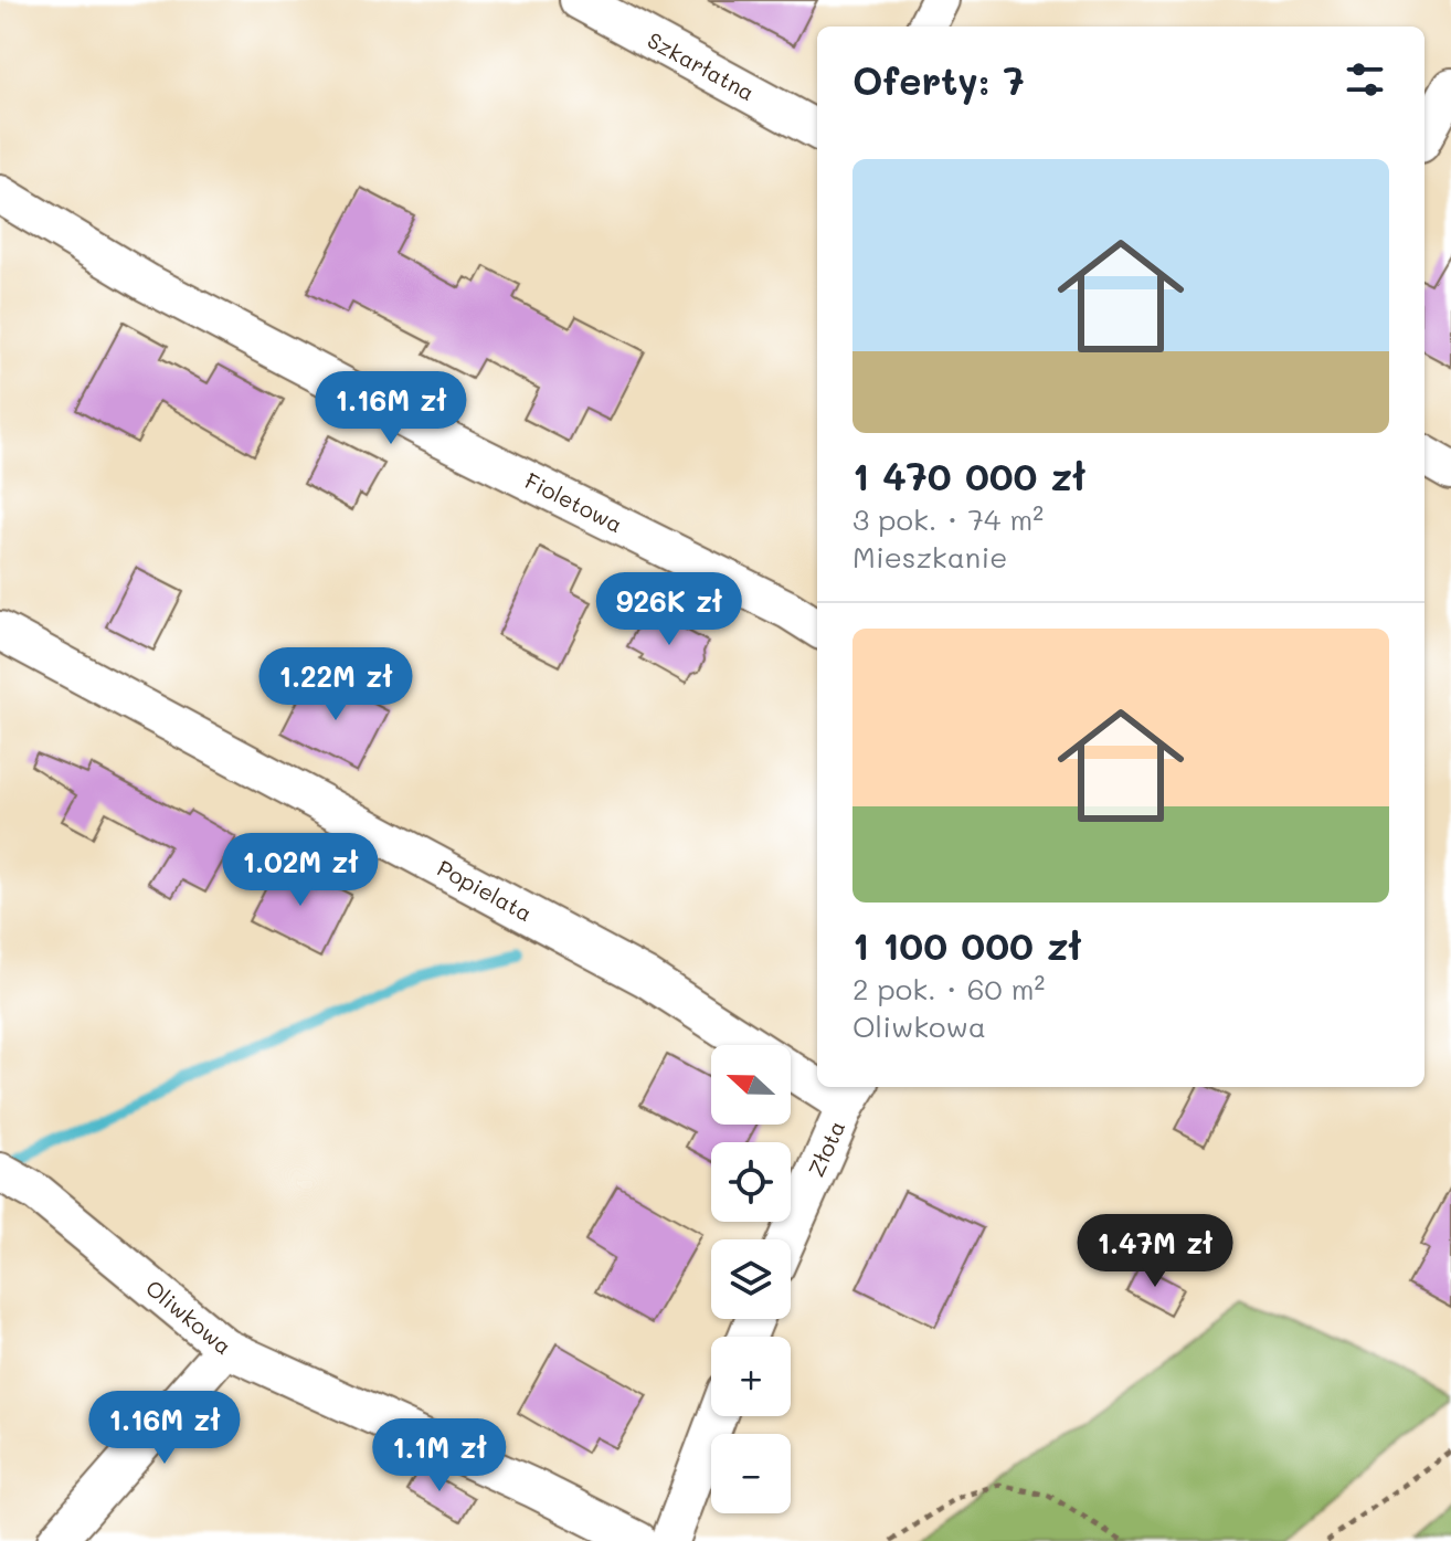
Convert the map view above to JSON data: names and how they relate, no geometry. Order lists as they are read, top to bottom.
{
  "streets": {
    "street": [
      "Szkarłatna",
      "Fioletowa",
      "Popielata",
      "Złota",
      "Oliwkowa"
    ]
  },
  "north": "left",
  "page": {
    "heading": "Oferty: 7",
    "list": [
      {
        "name": "1 470 000 zł",
        "note": "3 pok. · 74 m² · Mieszkanie"
      },
      {
        "name": "1 100 000 zł",
        "note": "2 pok. · 60 m² · Oliwkowa"
      }
    ],
    "price": [
      "1.16M zł",
      "926K zł",
      "1.22M zł",
      "1.02M zł",
      "1.47M zł",
      "1.16M zł",
      "1.1M zł"
    ],
    "map_buttons": ["+", "−"]
  }
}
